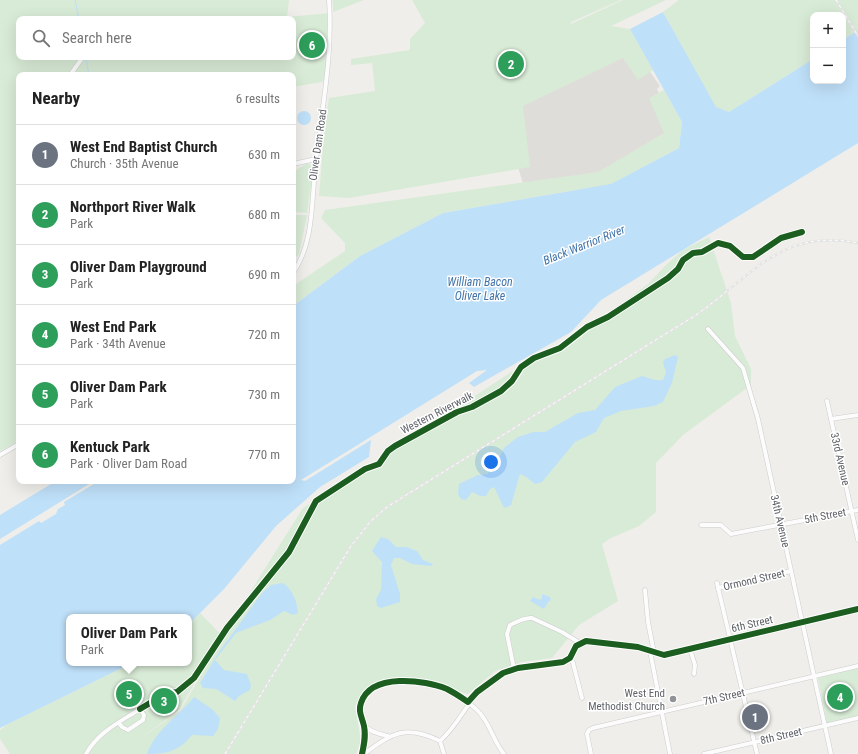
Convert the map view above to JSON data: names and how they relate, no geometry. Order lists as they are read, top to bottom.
{
  "streets": {
    "street": [
      "Oliver Dam Road",
      "33rd Avenue",
      "5th Street",
      "34th Avenue",
      "Ormond Street",
      "6th Street",
      "7th Street",
      "8th Street"
    ],
    "cycle path": ["Western Riverwalk"]
  },
  "crossings": [
    ["33rd Avenue", "5th Street"],
    ["5th Street", "34th Avenue"],
    ["34th Avenue", "Ormond Street"],
    ["34th Avenue", "6th Street"],
    ["34th Avenue", "7th Street"],
    ["34th Avenue", "8th Street"]
  ],
  "water": ["Black Warrior River", "William Bacon Oliver Lake"],
  "places": ["West End Methodist Church"],
  "page": {
    "map_buttons": ["+", "−"],
    "search": "Search here",
    "pins": [
      "6",
      "2",
      "5",
      "4",
      "3",
      "1"
    ],
    "heading": ["Nearby", "6 results"],
    "list": [
      {
        "mark": "1",
        "name": "West End Baptist Church",
        "note": "Church · 35th Avenue",
        "value": "630 m"
      },
      {
        "mark": "2",
        "name": "Northport River Walk",
        "note": "Park",
        "value": "680 m"
      },
      {
        "mark": "3",
        "name": "Oliver Dam Playground",
        "note": "Park",
        "value": "690 m"
      },
      {
        "mark": "4",
        "name": "West End Park",
        "note": "Park · 34th Avenue",
        "value": "720 m"
      },
      {
        "mark": "5",
        "name": "Oliver Dam Park",
        "note": "Park",
        "value": "730 m"
      },
      {
        "mark": "6",
        "name": "Kentuck Park",
        "note": "Park · Oliver Dam Road",
        "value": "770 m"
      }
    ],
    "popup": ["Oliver Dam Park", "Park"]
  }
}
